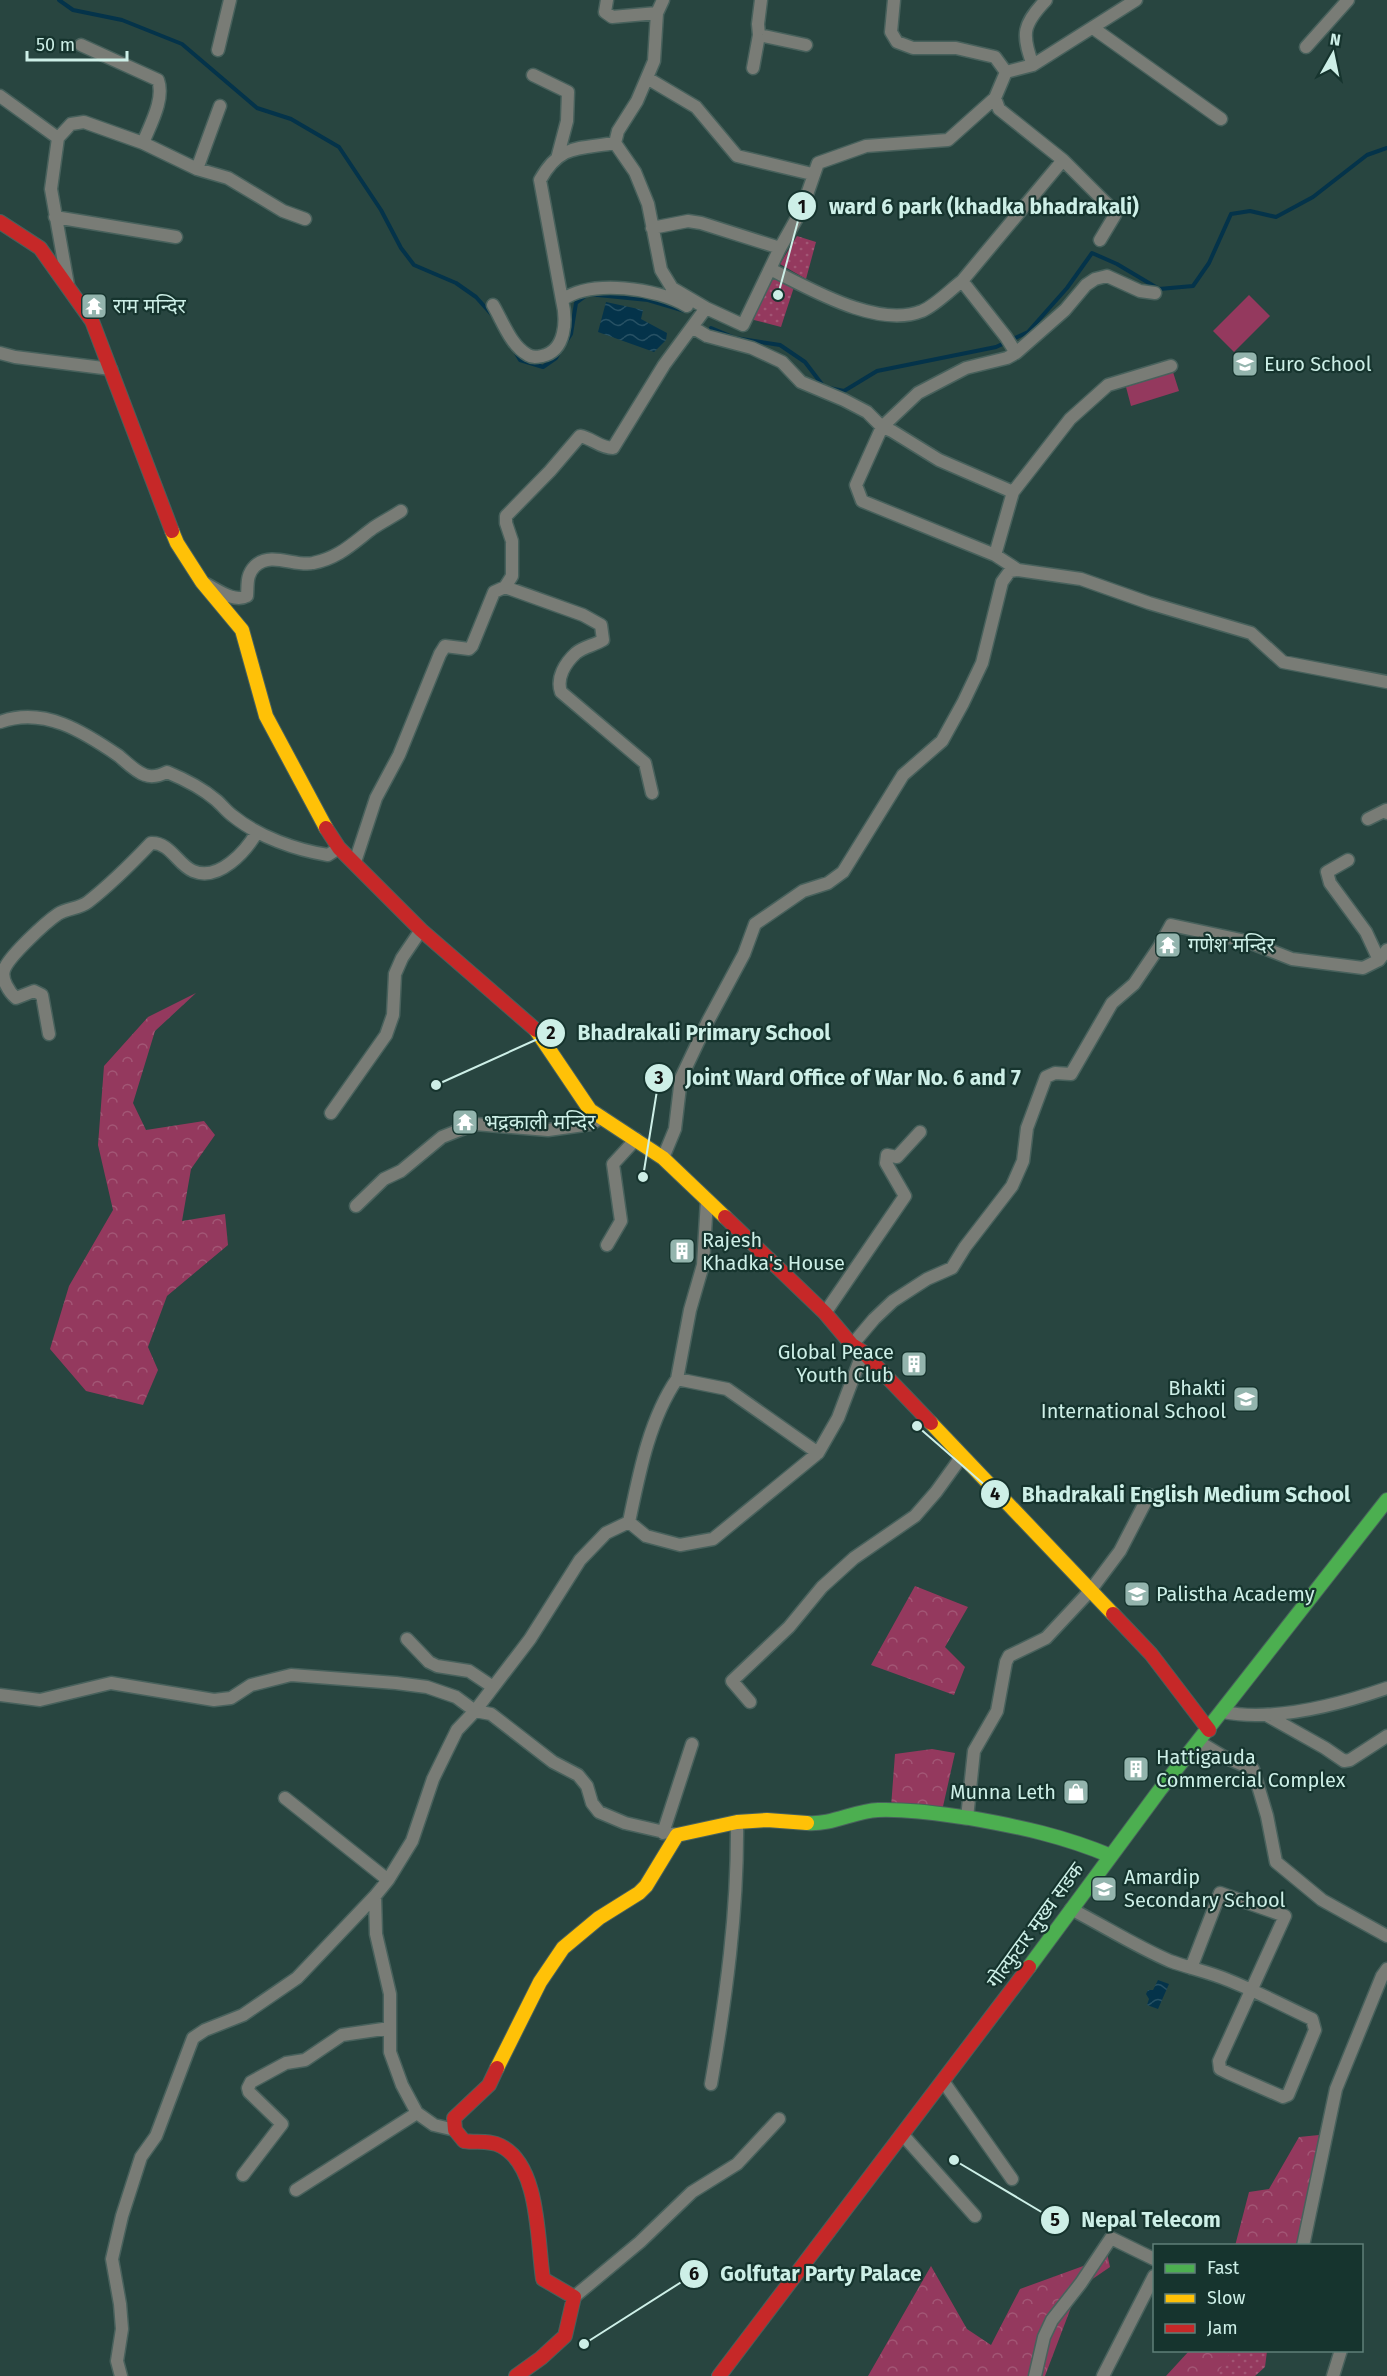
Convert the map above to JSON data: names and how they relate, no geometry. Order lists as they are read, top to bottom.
{
  "streets": {
    "street": ["गोल्फुटार मुख्य सडक"]
  },
  "places": {
    "other": [
      "ward 6 park (khadka bhadrakali)",
      "Bhadrakali Primary School",
      "Joint Ward Office of War No. 6 and 7",
      "Bhadrakali English Medium School",
      "Nepal Telecom",
      "Golfutar Party Palace"
    ],
    "temple": ["राम मन्दिर", "गणेश मन्दिर", "भद्रकाली मन्दिर"],
    "school or university": [
      "Euro School",
      "Bhakti International School",
      "Palistha Academy",
      "Amardip Secondary School"
    ],
    "building": ["Rajesh Khadka's House", "Global Peace Youth Club", "Hattigauda Commercial Complex"],
    "shop": ["Munna Leth"]
  },
  "legend": ["Fast", "Slow", "Jam"],
  "scale_bar": "50 m",
  "north": "top"
}
